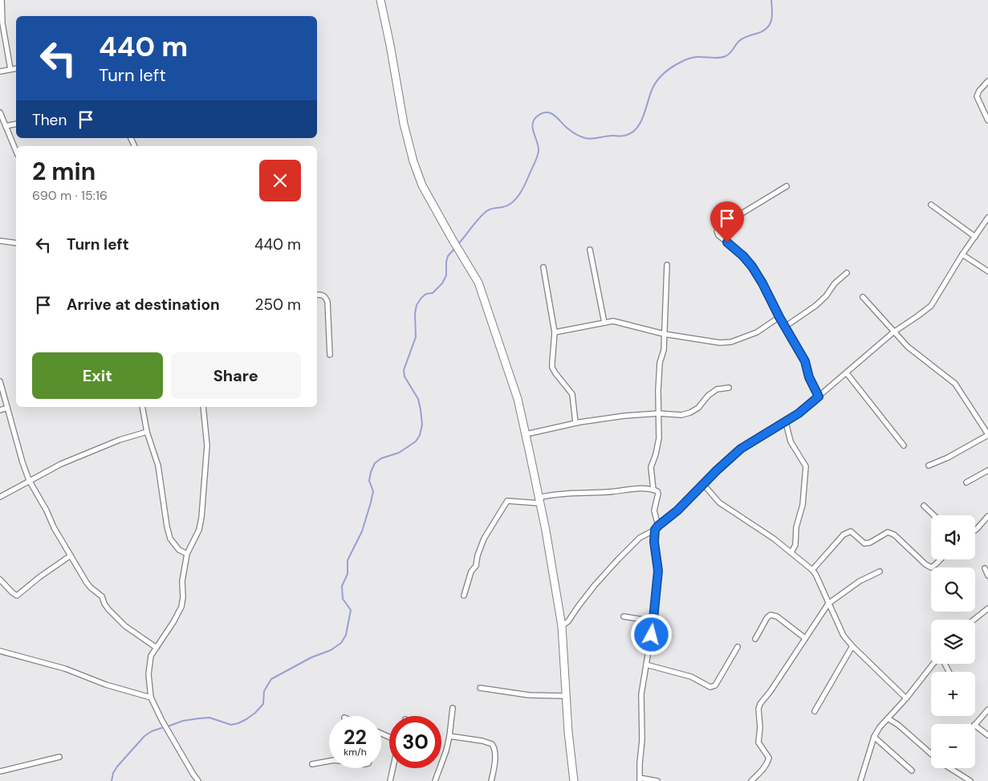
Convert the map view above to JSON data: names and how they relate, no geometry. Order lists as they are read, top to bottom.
{
  "page": {
    "turn": ["440 m", "Turn left"],
    "then": "Then",
    "heading": ["2 min", "690 m · 15:16"],
    "list": [
      {
        "name": "Turn left",
        "value": "440 m"
      },
      {
        "name": "Arrive at destination",
        "value": "250 m"
      }
    ],
    "buttons": ["Exit", "Share"],
    "map_buttons": ["+", "−"],
    "speed": "22 km/h",
    "limit": "30"
  }
}
